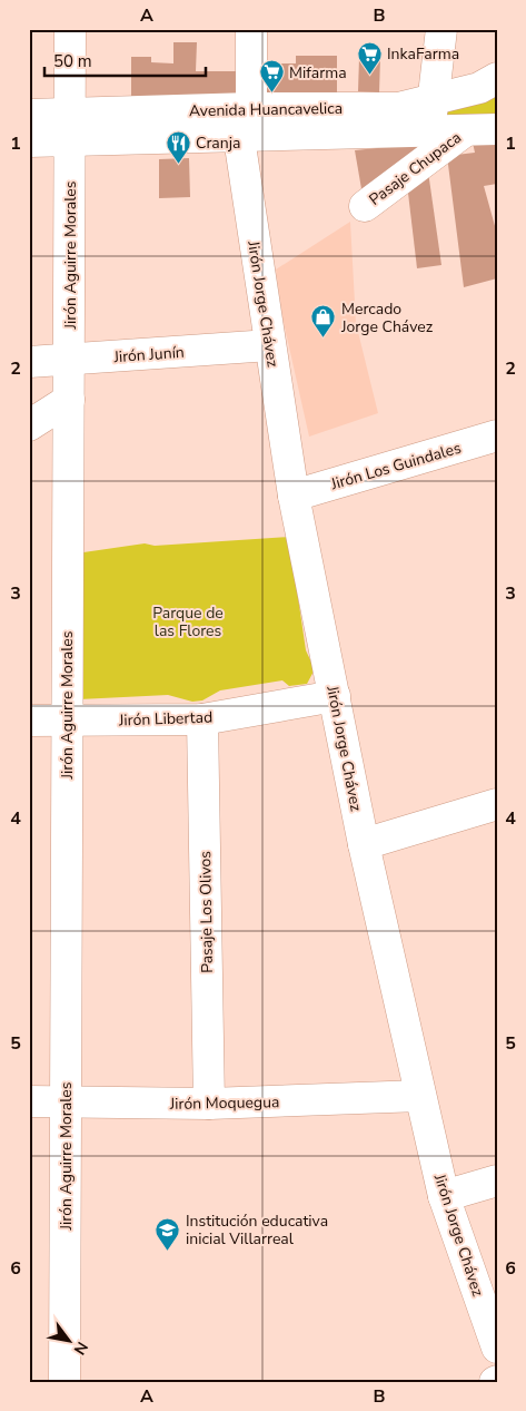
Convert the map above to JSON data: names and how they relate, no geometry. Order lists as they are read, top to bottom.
{
  "streets": {
    "main road": [
      "Avenida Huancavelica",
      "Pasaje Chupaca",
      "Jirón Aguirre Morales",
      "Jirón Jorge Chávez",
      "Jirón Junín",
      "Jirón Los Guindales",
      "Jirón Libertad",
      "Pasaje Los Olivos",
      "Jirón Moquegua"
    ]
  },
  "crossings": [
    ["Avenida Huancavelica", "Pasaje Chupaca"],
    ["Avenida Huancavelica", "Jirón Aguirre Morales"],
    ["Avenida Huancavelica", "Jirón Jorge Chávez"],
    ["Jirón Aguirre Morales", "Jirón Junín"],
    ["Jirón Aguirre Morales", "Jirón Libertad"],
    ["Jirón Aguirre Morales", "Jirón Moquegua"],
    ["Jirón Jorge Chávez", "Jirón Junín"],
    ["Jirón Jorge Chávez", "Jirón Los Guindales"],
    ["Jirón Jorge Chávez", "Jirón Libertad"],
    ["Jirón Jorge Chávez", "Jirón Moquegua"],
    ["Jirón Libertad", "Pasaje Los Olivos"],
    ["Pasaje Los Olivos", "Jirón Moquegua"]
  ],
  "parks": ["Parque de las Flores"],
  "places": {
    "supermarket": ["InkaFarma", "Mifarma"],
    "restaurant": ["Cranja"],
    "shop": ["Mercado Jorge Chávez"],
    "school or university": ["Institución educativa inicial Villarreal"]
  },
  "scale_bar": "50 m",
  "north": "bottom right",
  "grid": {
    "columns": ["A", "B"],
    "rows": [
      "1",
      "2",
      "3",
      "4",
      "5",
      "6"
    ]
  }
}
